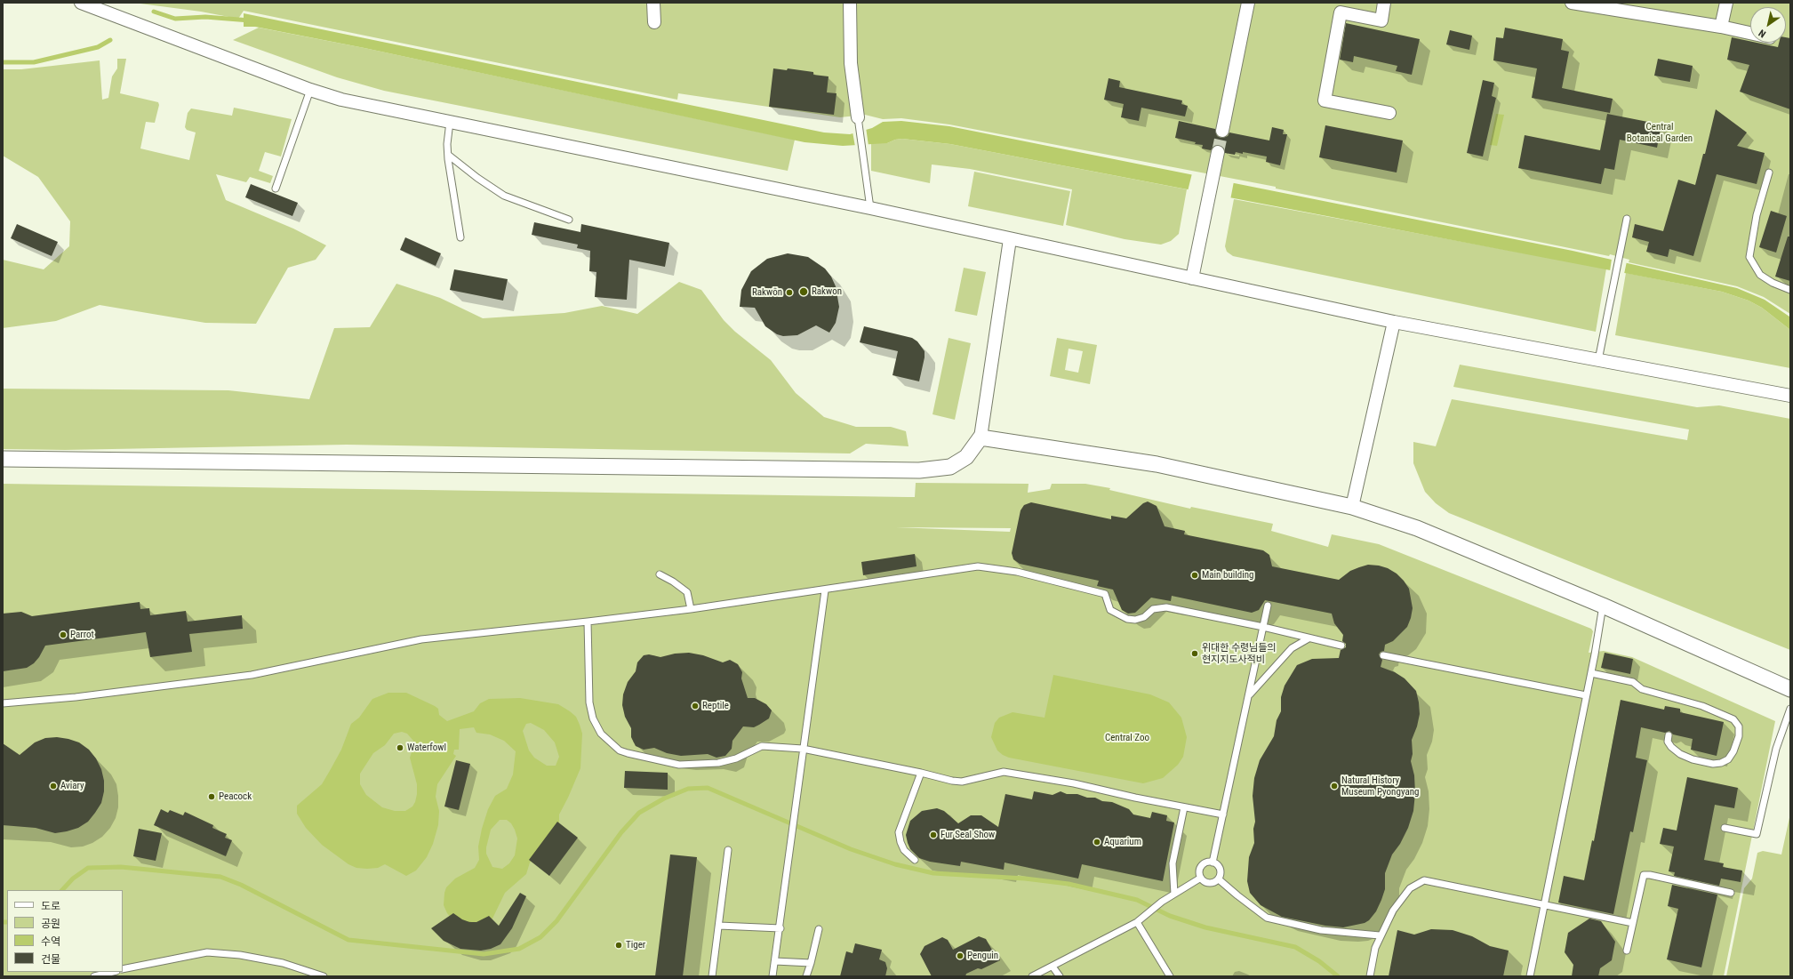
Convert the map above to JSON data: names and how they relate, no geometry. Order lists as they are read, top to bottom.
{
  "parks": ["Central Botanical Garden", "Central Zoo"],
  "places": [
    "Rakwon",
    "Rakwŏn",
    "Main building",
    "Parrot",
    "위대한 수령님들의 현지지도사적비",
    "Reptile",
    "Waterfowl",
    "Aviary",
    "Natural History Museum Pyongyang",
    "Peacock",
    "Fur Seal Show",
    "Aquarium",
    "Tiger",
    "Penguin"
  ],
  "legend": [
    "도로",
    "공원",
    "수역",
    "건물"
  ],
  "north": "bottom left"
}
